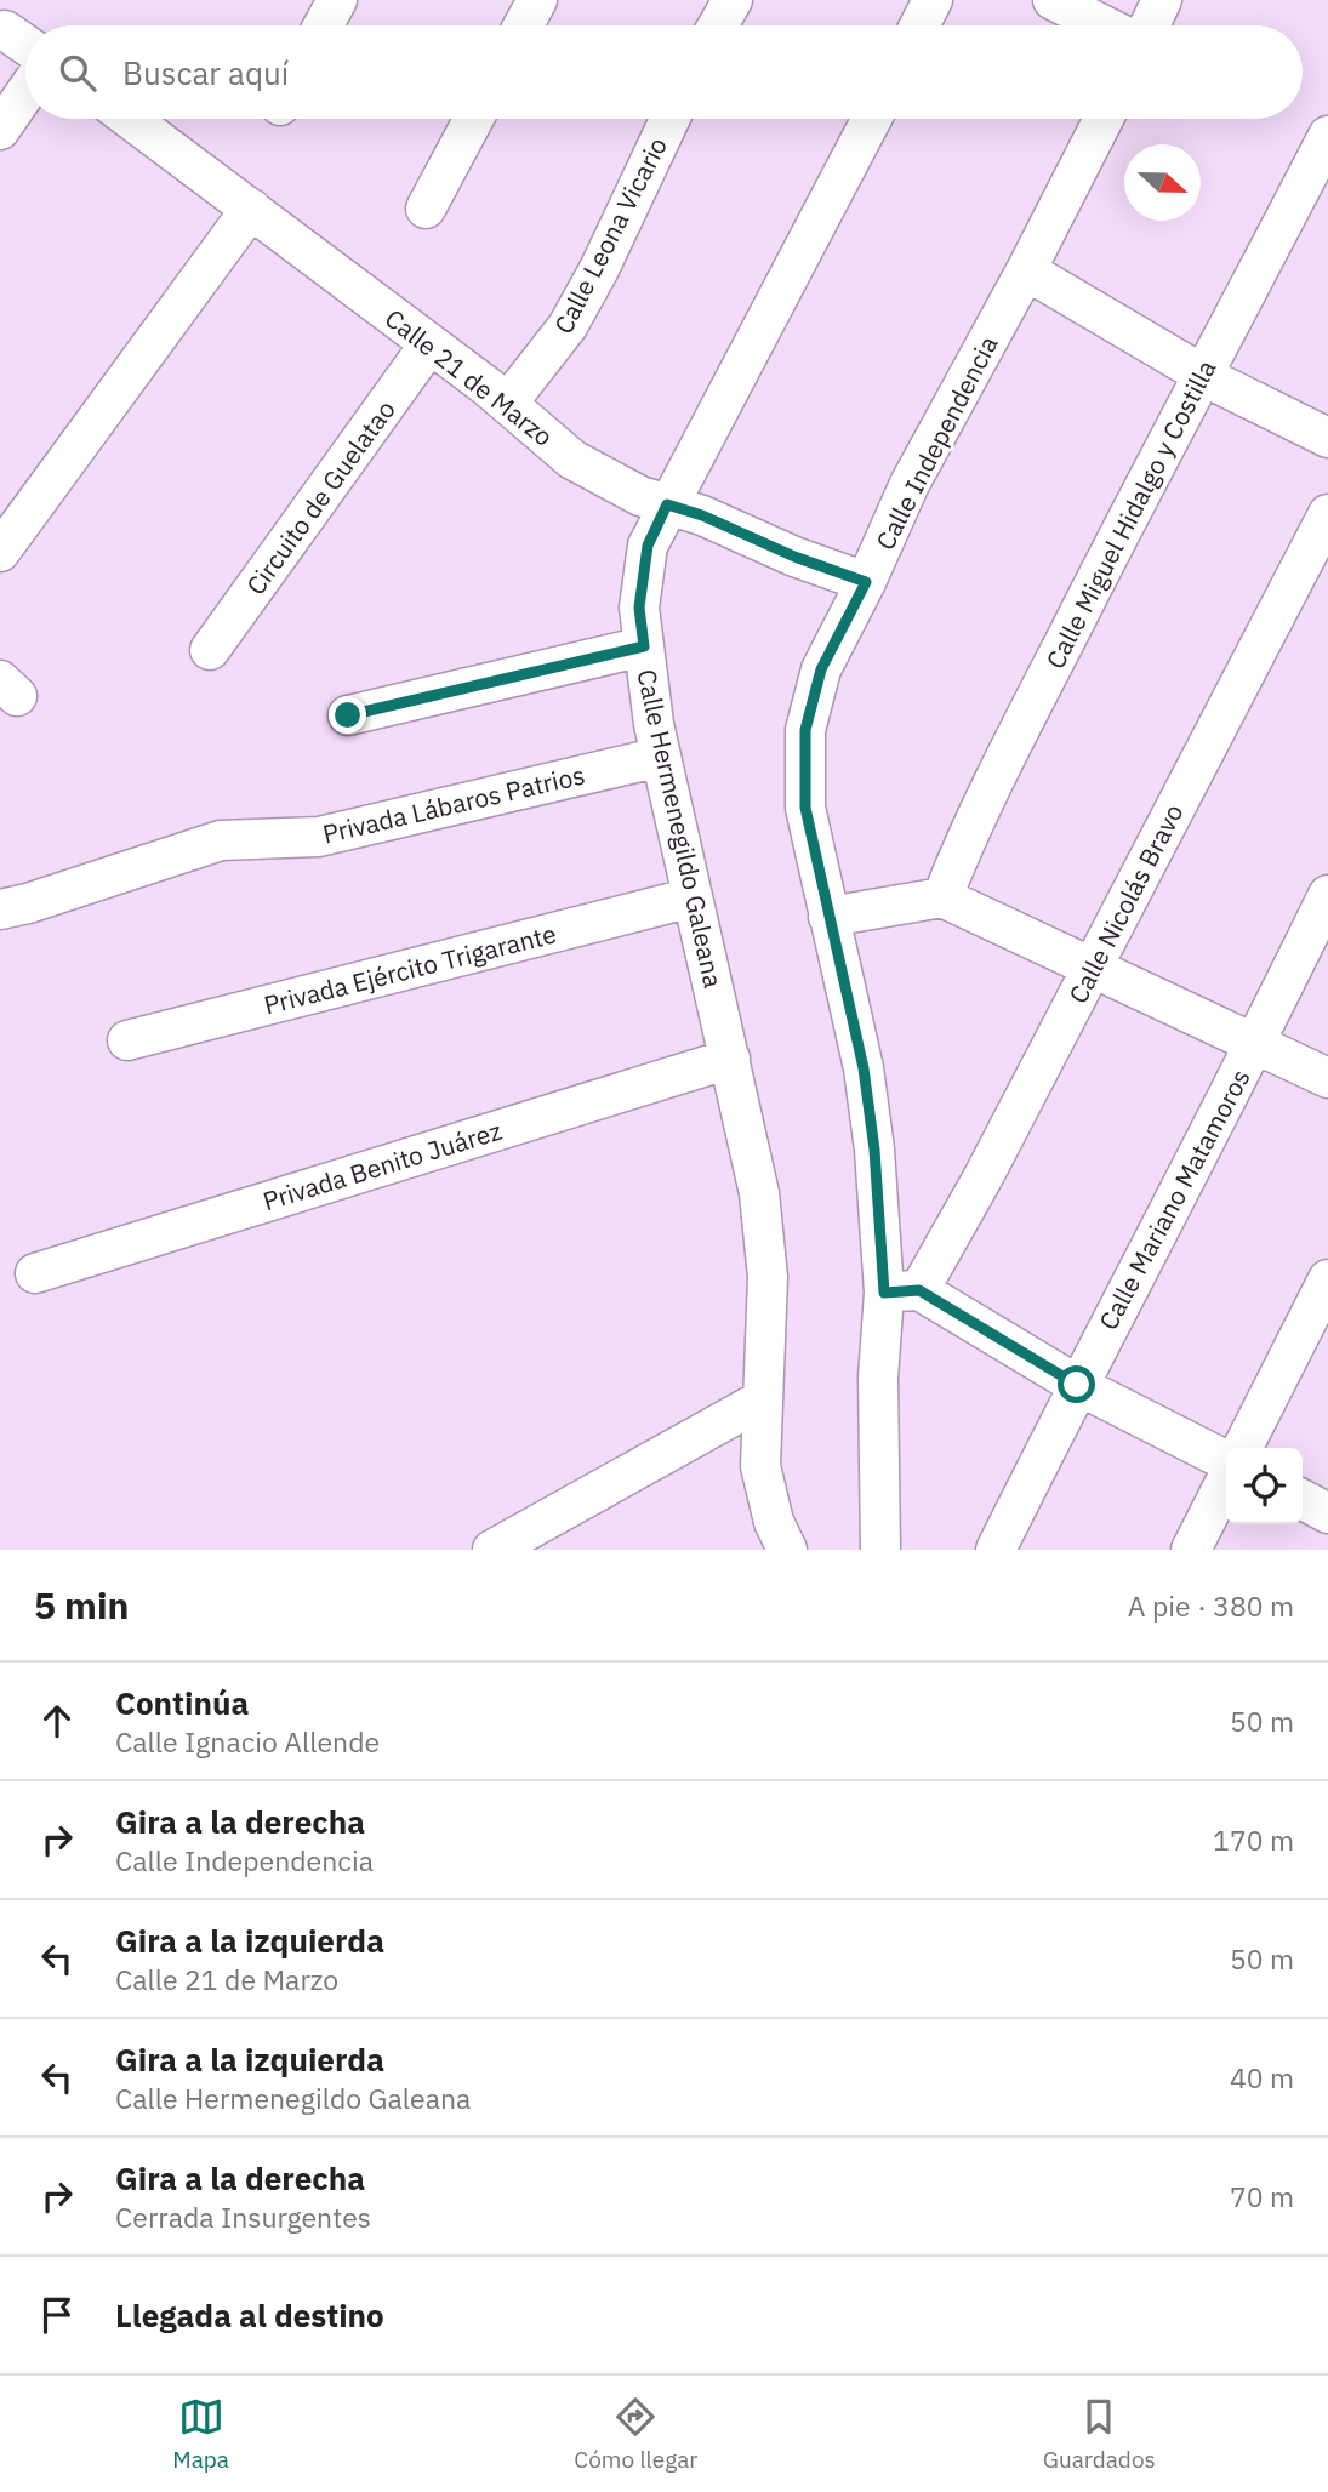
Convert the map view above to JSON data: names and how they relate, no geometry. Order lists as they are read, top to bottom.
{
  "streets": {
    "street": [
      "Calle Leona Vicario",
      "Calle 21 de Marzo",
      "Calle Independencia",
      "Circuito de Guelatao",
      "Calle Miguel Hidalgo y Costilla",
      "Privada Lábaros Patrios",
      "Calle Hermenegildo Galeana",
      "Calle Nicolás Bravo",
      "Privada Ejército Trigarante",
      "Privada Benito Juárez",
      "Calle Mariano Matamoros"
    ]
  },
  "crossings": [
    ["Calle Leona Vicario", "Calle 21 de Marzo"],
    ["Calle 21 de Marzo", "Calle Independencia"],
    ["Calle 21 de Marzo", "Circuito de Guelatao"],
    ["Calle 21 de Marzo", "Calle Hermenegildo Galeana"],
    ["Calle Independencia", "Calle Nicolás Bravo"],
    ["Privada Lábaros Patrios", "Calle Hermenegildo Galeana"],
    ["Calle Hermenegildo Galeana", "Privada Ejército Trigarante"],
    ["Calle Hermenegildo Galeana", "Privada Benito Juárez"]
  ],
  "north": "right",
  "page": {
    "search": "Buscar aquí",
    "heading": ["5 min", "A pie · 380 m"],
    "list": [
      ["Continúa", "Calle Ignacio Allende", "50 m"],
      ["Gira a la derecha", "Calle Independencia", "170 m"],
      ["Gira a la izquierda", "Calle 21 de Marzo", "50 m"],
      ["Gira a la izquierda", "Calle Hermenegildo Galeana", "40 m"],
      ["Gira a la derecha", "Cerrada Insurgentes", "70 m"],
      "Llegada al destino"
    ],
    "nav": ["Mapa", "Cómo llegar", "Guardados"]
  }
}
